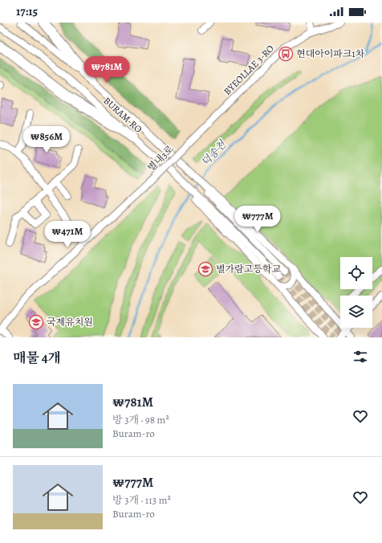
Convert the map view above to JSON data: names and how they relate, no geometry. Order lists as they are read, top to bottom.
{
  "streets": {
    "street": ["BYEOLLAE 3-RO", "BURAM-RO", "별내3로"]
  },
  "crossings": [
    ["BYEOLLAE 3-RO", "별내3로"]
  ],
  "water": ["덕송천"],
  "places": {
    "bus stop": ["현대아이파크1차"],
    "school or university": ["별가람고등학교", "국제유치원"]
  },
  "page": {
    "status": "17:15",
    "price": [
      "₩781M",
      "₩856M",
      "₩777M",
      "₩471M"
    ],
    "heading": "매물 4개",
    "list": [
      {
        "name": "₩781M",
        "note": "방 3개 · 98 m² · Buram-ro"
      },
      {
        "name": "₩777M",
        "note": "방 3개 · 113 m² · Buram-ro"
      }
    ]
  }
}
